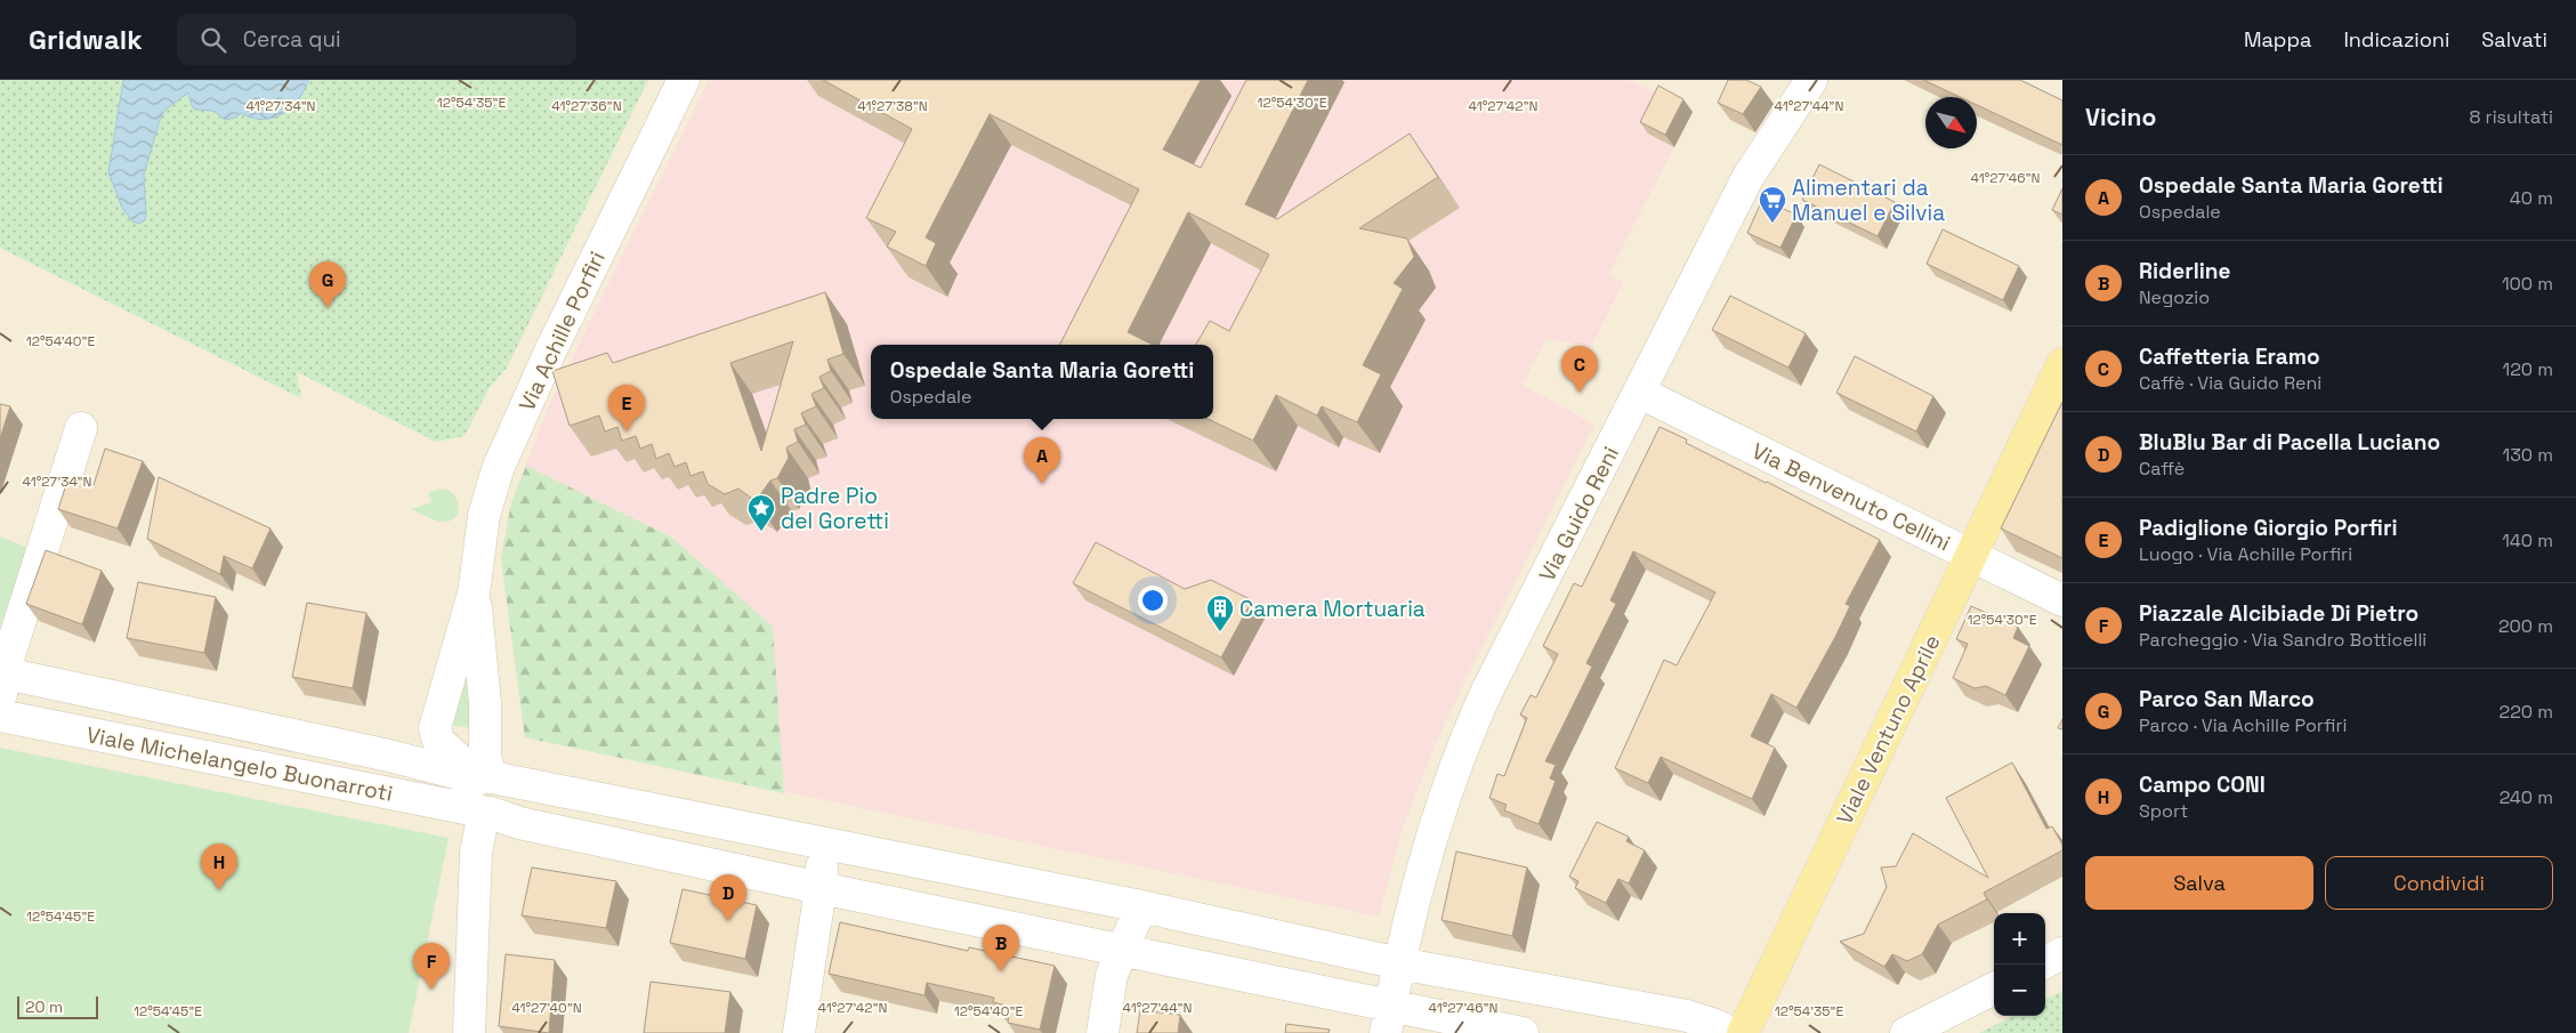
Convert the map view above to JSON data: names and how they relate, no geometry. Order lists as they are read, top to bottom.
{
  "streets": {
    "main road": ["Viale Ventuno Aprile"],
    "street": [
      "Via Achille Porfiri",
      "Via Benvenuto Cellini",
      "Via Guido Reni",
      "Viale Michelangelo Buonarroti"
    ]
  },
  "crossings": [
    ["Via Achille Porfiri", "Viale Michelangelo Buonarroti"],
    ["Via Benvenuto Cellini", "Via Guido Reni"],
    ["Via Benvenuto Cellini", "Viale Ventuno Aprile"],
    ["Via Guido Reni", "Viale Michelangelo Buonarroti"]
  ],
  "places": {
    "supermarket": ["Alimentari da Manuel e Silvia"],
    "place": ["Padre Pio del Goretti"],
    "building": ["Camera Mortuaria"]
  },
  "scale_bar": "20 m",
  "north": "bottom right",
  "page": {
    "header": "Gridwalk",
    "search": "Cerca qui",
    "nav": ["Mappa", "Indicazioni", "Salvati"],
    "heading": ["Vicino", "8 risultati"],
    "list": [
      {
        "mark": "A",
        "name": "Ospedale Santa Maria Goretti",
        "note": "Ospedale",
        "value": "40 m"
      },
      {
        "mark": "B",
        "name": "Riderline",
        "note": "Negozio",
        "value": "100 m"
      },
      {
        "mark": "C",
        "name": "Caffetteria Eramo",
        "note": "Caffè · Via Guido Reni",
        "value": "120 m"
      },
      {
        "mark": "D",
        "name": "BluBlu Bar di Pacella Luciano",
        "note": "Caffè",
        "value": "130 m"
      },
      {
        "mark": "E",
        "name": "Padiglione Giorgio Porfiri",
        "note": "Luogo · Via Achille Porfiri",
        "value": "140 m"
      },
      {
        "mark": "F",
        "name": "Piazzale Alcibiade Di Pietro",
        "note": "Parcheggio · Via Sandro Botticelli",
        "value": "200 m"
      },
      {
        "mark": "G",
        "name": "Parco San Marco",
        "note": "Parco · Via Achille Porfiri",
        "value": "220 m"
      },
      {
        "mark": "H",
        "name": "Campo CONI",
        "note": "Sport",
        "value": "240 m"
      }
    ],
    "pins": [
      "G",
      "C",
      "E",
      "A",
      "H",
      "D",
      "B",
      "F"
    ],
    "popup": ["Ospedale Santa Maria Goretti", "Ospedale"],
    "buttons": ["Salva", "Condividi"],
    "map_buttons": ["+", "−"],
    "scale": "20 m"
  },
  "coordinates": [
    "12°54'35\"E",
    "12°54'30\"E",
    "41°27'34\"N",
    "41°27'36\"N",
    "41°27'38\"N",
    "41°27'42\"N",
    "41°27'44\"N",
    "41°27'46\"N",
    "12°54'40\"E",
    "12°54'45\"E",
    "41°27'40\"N"
  ]
}
